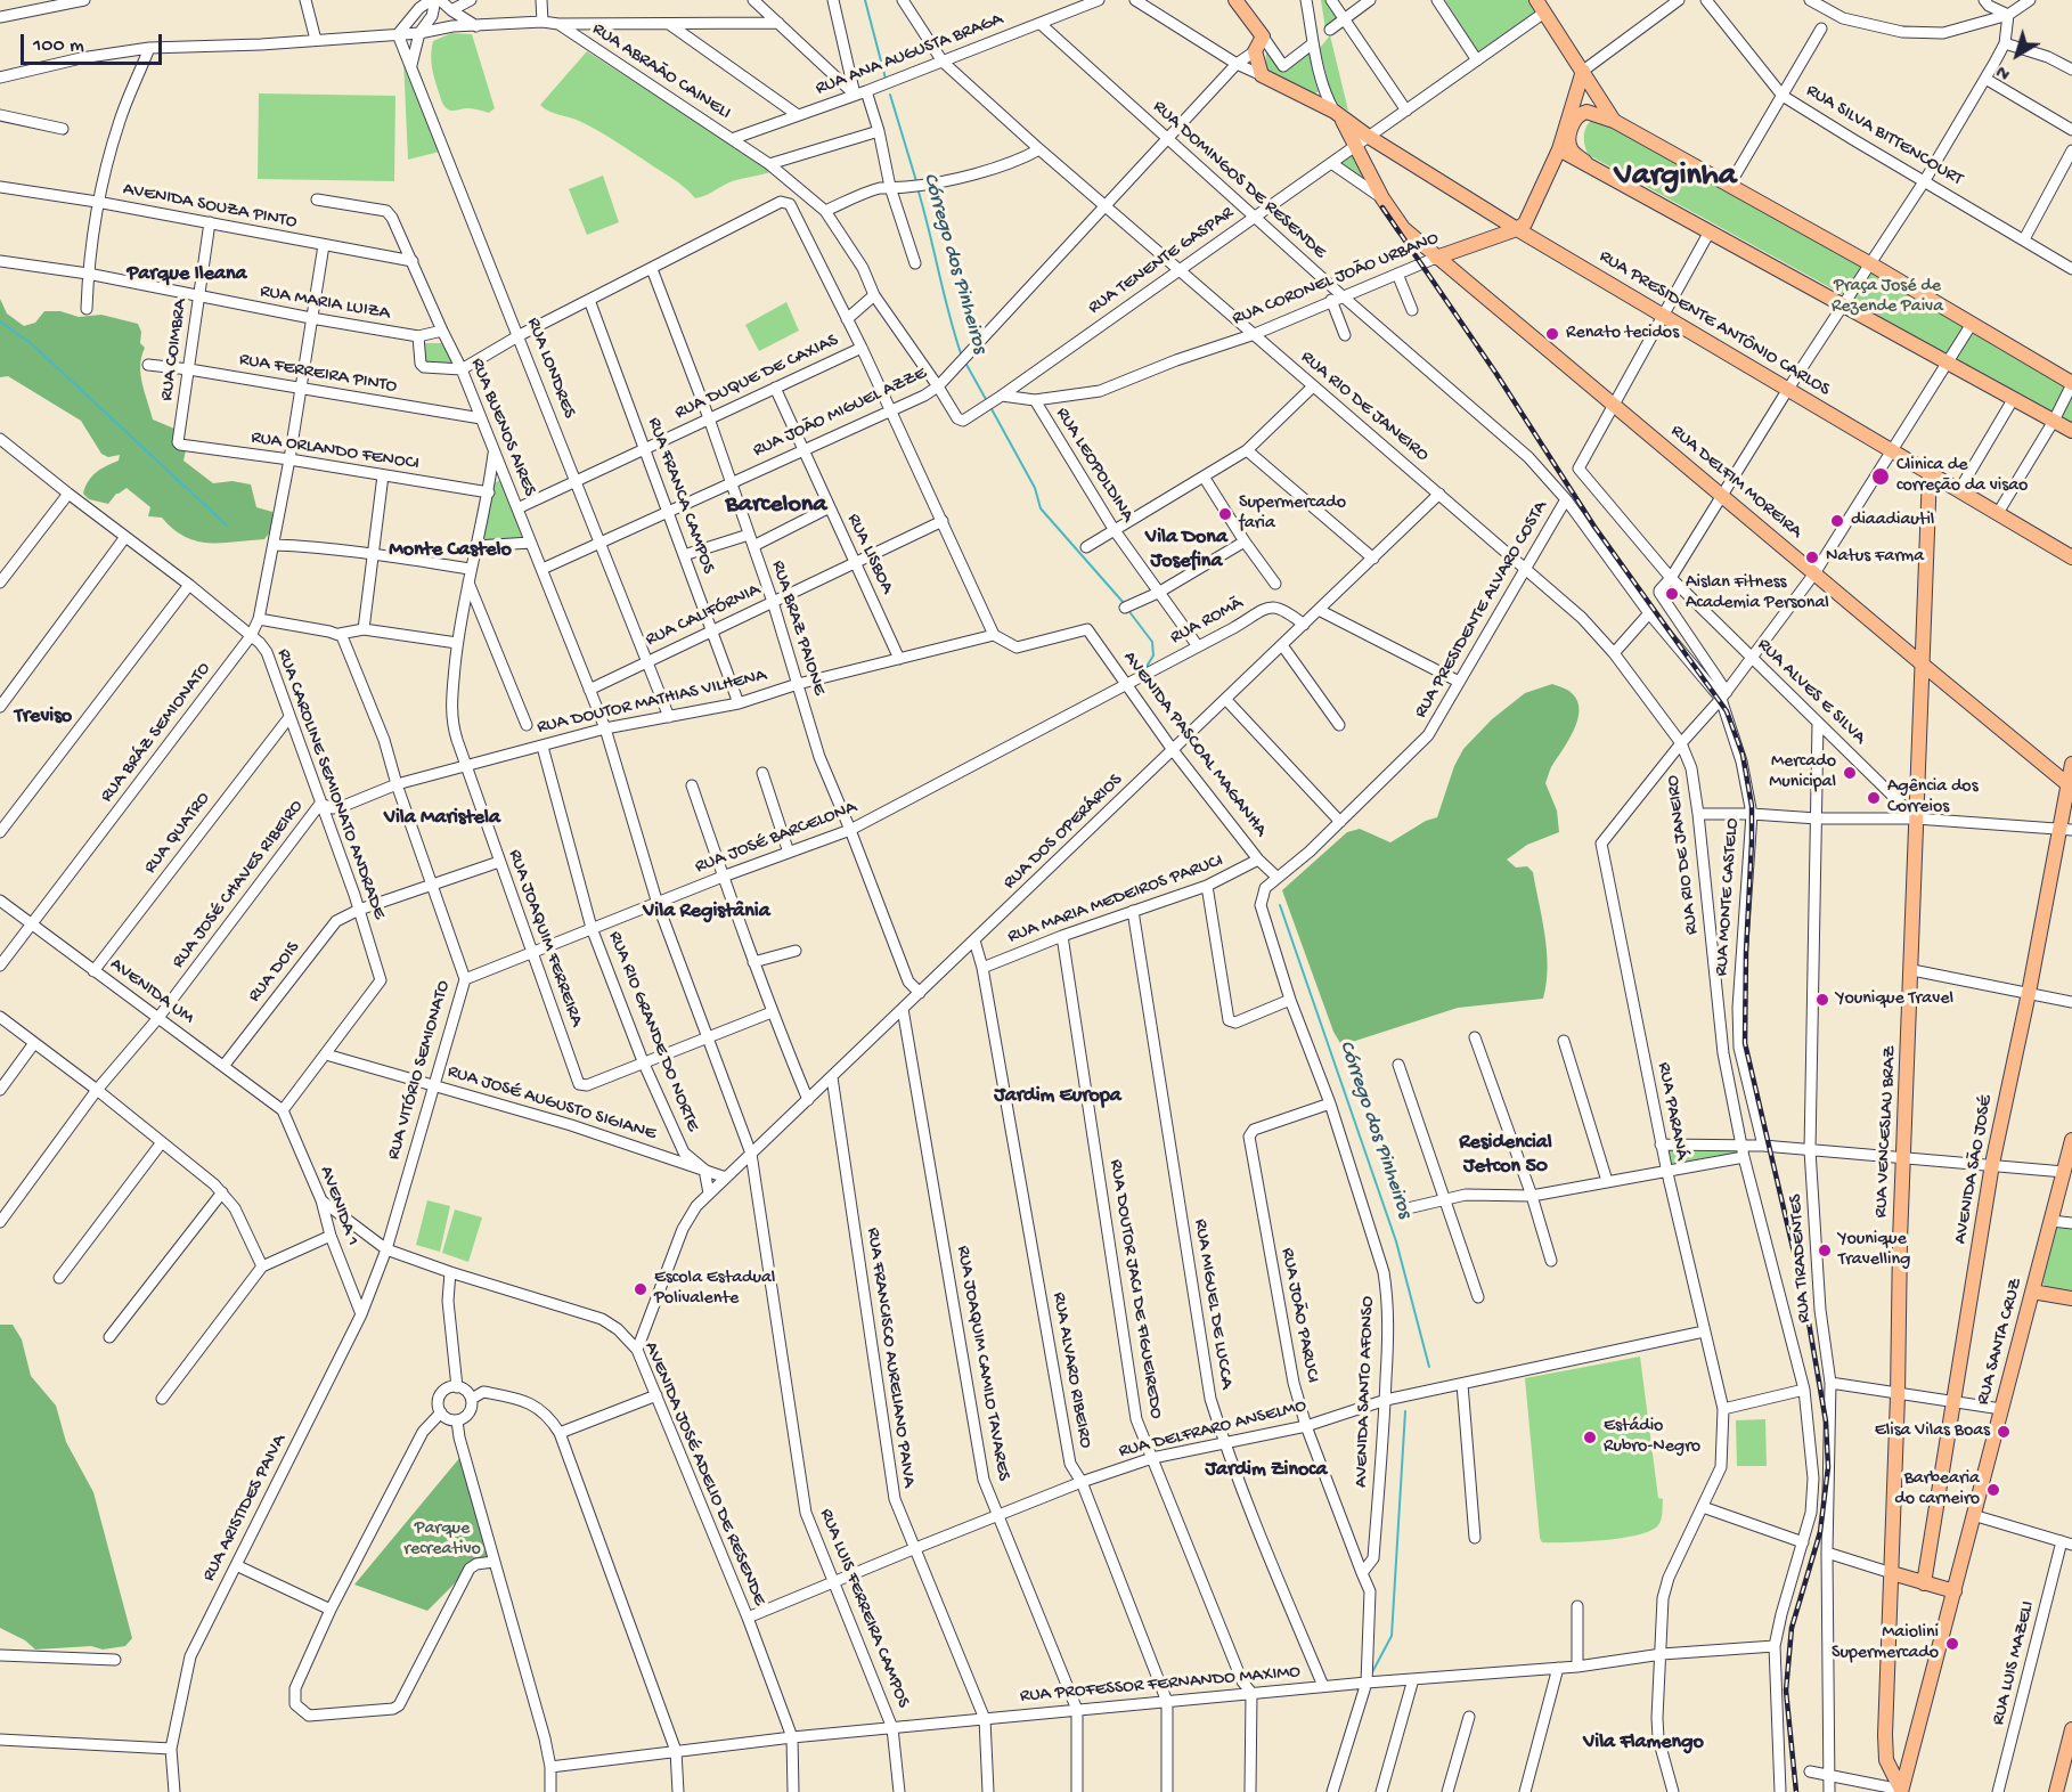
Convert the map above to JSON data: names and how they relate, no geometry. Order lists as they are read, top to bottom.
{
  "streets": {
    "main road": [
      "RUA CORONEL JOÃO URBANO",
      "RUA PRESIDENTE ANTÔNIO CARLOS",
      "RUA DELFIM MOREIRA",
      "RUA VENCESLAU BRAZ",
      "AVENIDA SÃO JOSÉ",
      "RUA SANTA CRUZ"
    ],
    "street": [
      "RUA ANA AUGUSTA BRAGA",
      "RUA ABRAÃO CAINELI",
      "RUA SILVA BITTENCOURT",
      "RUA DOMINGOS DE RESENDE",
      "AVENIDA SOUZA PINTO",
      "RUA TENENTE GASPAR",
      "RUA MARIA LUIZA",
      "RUA COIMBRA",
      "RUA LONDRES",
      "RUA FERREIRA PINTO",
      "RUA DUQUE DE CAXIAS",
      "RUA RIO DE JANEIRO",
      "RUA JOÃO MIGUEL AZZE",
      "RUA BUENOS AIRES",
      "RUA ORLANDO FENOCI",
      "RUA LEOPOLDINA",
      "RUA FRANCA CAMPOS",
      "RUA LISBOA",
      "RUA PRESIDENTE ALVARO COSTA",
      "RUA CALIFÓRNIA",
      "RUA ROMÃ",
      "RUA BRAZ PAIONE",
      "RUA ALVES E SILVA",
      "RUA DOUTOR MATHIAS VILHENA",
      "RUA BRÁZ SEMIONATO",
      "AVENIDA PASCOAL MAGANHA",
      "RUA CAROLINE SEMIONATO ANDRADE",
      "RUA DOS OPERÁRIOS",
      "RUA QUATRO",
      "RUA JOSÉ BARCELONA",
      "RUA JOSÉ CHAVES RIBEIRO",
      "RUA MONTE CASTELO",
      "RUA MARIA MEDEIROS PARUCI",
      "RUA JOAQUIM FERREIRA",
      "RUA DOIS",
      "AVENIDA UM",
      "RUA RIO GRANDE DO NORTE",
      "RUA VITÓRIO SEMIONATO",
      "RUA JOSÉ AUGUSTO SIGIANE",
      "RUA PARANÁ",
      "AVENIDA 1",
      "RUA TIRADENTES",
      "RUA DOUTOR JACI DE FIGUEIREDO",
      "RUA MIGUEL DE LUCCA",
      "RUA JOÃO PARUCI",
      "RUA FRANCISCO AURELIANO PAIVA",
      "RUA JOAQUIM CAMILO TAVARES",
      "RUA ALVARO RIBEIRO",
      "AVENIDA SANTO AFONSO",
      "RUA DELFRARO ANSELMO",
      "AVENIDA JOSÉ ADELIO DE RESENDE",
      "RUA ARISTIDES PAIVA",
      "RUA LUIS FERREIRA CAMPOS",
      "RUA LUIS MAZELI",
      "RUA PROFESSOR FERNANDO MAXIMO"
    ]
  },
  "crossings": [
    ["RUA ANA AUGUSTA BRAGA", "RUA ABRAÃO CAINELI"],
    ["RUA ANA AUGUSTA BRAGA", "RUA DOMINGOS DE RESENDE"],
    ["RUA ANA AUGUSTA BRAGA", "RUA RIO DE JANEIRO"],
    ["RUA ABRAÃO CAINELI", "RUA TENENTE GASPAR"],
    ["RUA ABRAÃO CAINELI", "RUA LONDRES"],
    ["RUA ABRAÃO CAINELI", "RUA JOÃO MIGUEL AZZE"],
    ["RUA DOMINGOS DE RESENDE", "RUA TENENTE GASPAR"],
    ["RUA DOMINGOS DE RESENDE", "RUA CORONEL JOÃO URBANO"],
    ["RUA DOMINGOS DE RESENDE", "RUA JOÃO MIGUEL AZZE"],
    ["RUA DOMINGOS DE RESENDE", "RUA PRESIDENTE ALVARO COSTA"],
    ["RUA DOMINGOS DE RESENDE", "RUA MONTE CASTELO"],
    ["AVENIDA SOUZA PINTO", "RUA COIMBRA"],
    ["AVENIDA SOUZA PINTO", "RUA BUENOS AIRES"],
    ["AVENIDA SOUZA PINTO", "RUA BRÁZ SEMIONATO"],
    ["RUA TENENTE GASPAR", "RUA CORONEL JOÃO URBANO"],
    ["RUA TENENTE GASPAR", "RUA PRESIDENTE ANTÔNIO CARLOS"],
    ["RUA TENENTE GASPAR", "RUA RIO DE JANEIRO"],
    ["RUA TENENTE GASPAR", "RUA DELFIM MOREIRA"],
    ["RUA CORONEL JOÃO URBANO", "RUA PRESIDENTE ANTÔNIO CARLOS"],
    ["RUA CORONEL JOÃO URBANO", "RUA RIO DE JANEIRO"],
    ["RUA CORONEL JOÃO URBANO", "RUA LEOPOLDINA"],
    ["RUA CORONEL JOÃO URBANO", "RUA DELFIM MOREIRA"],
    ["RUA MARIA LUIZA", "RUA COIMBRA"],
    ["RUA MARIA LUIZA", "RUA BUENOS AIRES"],
    ["RUA MARIA LUIZA", "RUA BRÁZ SEMIONATO"],
    ["RUA PRESIDENTE ANTÔNIO CARLOS", "RUA DELFIM MOREIRA"],
    ["RUA PRESIDENTE ANTÔNIO CARLOS", "RUA PARANÁ"],
    ["RUA PRESIDENTE ANTÔNIO CARLOS", "RUA VENCESLAU BRAZ"],
    ["RUA COIMBRA", "RUA FERREIRA PINTO"],
    ["RUA COIMBRA", "RUA ORLANDO FENOCI"],
    ["RUA LONDRES", "RUA DUQUE DE CAXIAS"],
    ["RUA LONDRES", "RUA JOÃO MIGUEL AZZE"],
    ["RUA LONDRES", "RUA CALIFÓRNIA"],
    ["RUA LONDRES", "RUA DOUTOR MATHIAS VILHENA"],
    ["RUA FERREIRA PINTO", "RUA BUENOS AIRES"],
    ["RUA FERREIRA PINTO", "RUA BRÁZ SEMIONATO"],
    ["RUA DUQUE DE CAXIAS", "RUA BUENOS AIRES"],
    ["RUA DUQUE DE CAXIAS", "RUA FRANCA CAMPOS"],
    ["RUA DUQUE DE CAXIAS", "RUA LISBOA"],
    ["RUA DUQUE DE CAXIAS", "RUA BRAZ PAIONE"],
    ["RUA RIO DE JANEIRO", "RUA JOÃO MIGUEL AZZE"],
    ["RUA RIO DE JANEIRO", "RUA PRESIDENTE ALVARO COSTA"],
    ["RUA RIO DE JANEIRO", "RUA DOS OPERÁRIOS"],
    ["RUA RIO DE JANEIRO", "RUA PARANÁ"],
    ["RUA RIO DE JANEIRO", "RUA PROFESSOR FERNANDO MAXIMO"],
    ["RUA JOÃO MIGUEL AZZE", "RUA BUENOS AIRES"],
    ["RUA JOÃO MIGUEL AZZE", "RUA FRANCA CAMPOS"],
    ["RUA JOÃO MIGUEL AZZE", "RUA LISBOA"],
    ["RUA JOÃO MIGUEL AZZE", "RUA BRAZ PAIONE"],
    ["RUA BUENOS AIRES", "RUA CALIFÓRNIA"],
    ["RUA BUENOS AIRES", "RUA DOUTOR MATHIAS VILHENA"],
    ["RUA BUENOS AIRES", "RUA JOSÉ BARCELONA"],
    ["RUA BUENOS AIRES", "RUA JOAQUIM FERREIRA"],
    ["RUA BUENOS AIRES", "RUA LUIS FERREIRA CAMPOS"],
    ["RUA ORLANDO FENOCI", "RUA BRÁZ SEMIONATO"],
    ["RUA ORLANDO FENOCI", "RUA JOAQUIM FERREIRA"],
    ["RUA LEOPOLDINA", "RUA ROMÃ"],
    ["RUA DELFIM MOREIRA", "RUA ALVES E SILVA"],
    ["RUA DELFIM MOREIRA", "RUA PARANÁ"],
    ["RUA DELFIM MOREIRA", "RUA VENCESLAU BRAZ"],
    ["RUA DELFIM MOREIRA", "AVENIDA SÃO JOSÉ"],
    ["RUA FRANCA CAMPOS", "RUA CALIFÓRNIA"],
    ["RUA FRANCA CAMPOS", "RUA DOUTOR MATHIAS VILHENA"],
    ["RUA LISBOA", "RUA CALIFÓRNIA"],
    ["RUA LISBOA", "RUA DOUTOR MATHIAS VILHENA"],
    ["RUA PRESIDENTE ALVARO COSTA", "AVENIDA PASCOAL MAGANHA"],
    ["RUA PRESIDENTE ALVARO COSTA", "RUA MONTE CASTELO"],
    ["RUA PRESIDENTE ALVARO COSTA", "AVENIDA SANTO AFONSO"],
    ["RUA CALIFÓRNIA", "RUA BRAZ PAIONE"],
    ["RUA ROMÃ", "AVENIDA PASCOAL MAGANHA"],
    ["RUA ROMÃ", "RUA DOS OPERÁRIOS"],
    ["RUA ROMÃ", "RUA JOSÉ BARCELONA"],
    ["RUA BRAZ PAIONE", "RUA DOUTOR MATHIAS VILHENA"],
    ["RUA BRAZ PAIONE", "RUA DOS OPERÁRIOS"],
    ["RUA BRAZ PAIONE", "RUA JOSÉ BARCELONA"],
    ["RUA ALVES E SILVA", "RUA PARANÁ"],
    ["RUA ALVES E SILVA", "RUA VENCESLAU BRAZ"],
    ["RUA ALVES E SILVA", "RUA TIRADENTES"],
    ["RUA DOUTOR MATHIAS VILHENA", "AVENIDA PASCOAL MAGANHA"],
    ["RUA DOUTOR MATHIAS VILHENA", "RUA CAROLINE SEMIONATO ANDRADE"],
    ["RUA DOUTOR MATHIAS VILHENA", "RUA JOSÉ CHAVES RIBEIRO"],
    ["RUA DOUTOR MATHIAS VILHENA", "RUA JOAQUIM FERREIRA"],
    ["RUA DOUTOR MATHIAS VILHENA", "RUA RIO GRANDE DO NORTE"],
    ["RUA DOUTOR MATHIAS VILHENA", "RUA VITÓRIO SEMIONATO"],
    ["RUA BRÁZ SEMIONATO", "RUA CAROLINE SEMIONATO ANDRADE"],
    ["RUA BRÁZ SEMIONATO", "AVENIDA UM"],
    ["AVENIDA PASCOAL MAGANHA", "RUA DOS OPERÁRIOS"],
    ["AVENIDA PASCOAL MAGANHA", "RUA JOSÉ BARCELONA"],
    ["AVENIDA PASCOAL MAGANHA", "RUA MARIA MEDEIROS PARUCI"],
    ["AVENIDA PASCOAL MAGANHA", "AVENIDA SANTO AFONSO"],
    ["RUA CAROLINE SEMIONATO ANDRADE", "RUA QUATRO"],
    ["RUA CAROLINE SEMIONATO ANDRADE", "RUA JOSÉ CHAVES RIBEIRO"],
    ["RUA CAROLINE SEMIONATO ANDRADE", "RUA DOIS"],
    ["RUA CAROLINE SEMIONATO ANDRADE", "AVENIDA UM"],
    ["RUA CAROLINE SEMIONATO ANDRADE", "RUA JOSÉ AUGUSTO SIGIANE"],
    ["RUA CAROLINE SEMIONATO ANDRADE", "AVENIDA 1"],
    ["RUA DOS OPERÁRIOS", "RUA JOSÉ AUGUSTO SIGIANE"],
    ["RUA DOS OPERÁRIOS", "RUA FRANCISCO AURELIANO PAIVA"],
    ["RUA DOS OPERÁRIOS", "RUA JOAQUIM CAMILO TAVARES"],
    ["RUA DOS OPERÁRIOS", "RUA ALVARO RIBEIRO"],
    ["RUA DOS OPERÁRIOS", "RUA LUIS FERREIRA CAMPOS"],
    ["RUA QUATRO", "AVENIDA UM"],
    ["RUA JOSÉ BARCELONA", "RUA JOAQUIM FERREIRA"],
    ["RUA JOSÉ BARCELONA", "RUA RIO GRANDE DO NORTE"],
    ["RUA JOSÉ BARCELONA", "RUA VITÓRIO SEMIONATO"],
    ["RUA JOSÉ BARCELONA", "RUA LUIS FERREIRA CAMPOS"],
    ["RUA JOSÉ CHAVES RIBEIRO", "AVENIDA UM"],
    ["RUA MONTE CASTELO", "RUA PARANÁ"],
    ["RUA MARIA MEDEIROS PARUCI", "RUA DOUTOR JACI DE FIGUEIREDO"],
    ["RUA MARIA MEDEIROS PARUCI", "RUA MIGUEL DE LUCCA"],
    ["RUA MARIA MEDEIROS PARUCI", "RUA ALVARO RIBEIRO"],
    ["RUA JOAQUIM FERREIRA", "RUA DOIS"],
    ["RUA JOAQUIM FERREIRA", "RUA RIO GRANDE DO NORTE"],
    ["RUA DOIS", "AVENIDA UM"],
    ["RUA DOIS", "RUA VITÓRIO SEMIONATO"],
    ["AVENIDA UM", "AVENIDA 1"],
    ["RUA RIO GRANDE DO NORTE", "RUA JOSÉ AUGUSTO SIGIANE"],
    ["RUA VITÓRIO SEMIONATO", "RUA JOSÉ AUGUSTO SIGIANE"],
    ["RUA VITÓRIO SEMIONATO", "AVENIDA JOSÉ ADELIO DE RESENDE"],
    ["RUA VITÓRIO SEMIONATO", "RUA ARISTIDES PAIVA"],
    ["RUA PARANÁ", "RUA DELFRARO ANSELMO"],
    ["RUA PARANÁ", "RUA PROFESSOR FERNANDO MAXIMO"],
    ["RUA VENCESLAU BRAZ", "RUA SANTA CRUZ"],
    ["AVENIDA 1", "AVENIDA JOSÉ ADELIO DE RESENDE"],
    ["AVENIDA 1", "RUA ARISTIDES PAIVA"],
    ["RUA DOUTOR JACI DE FIGUEIREDO", "RUA DELFRARO ANSELMO"],
    ["RUA DOUTOR JACI DE FIGUEIREDO", "RUA PROFESSOR FERNANDO MAXIMO"],
    ["RUA MIGUEL DE LUCCA", "RUA DELFRARO ANSELMO"],
    ["RUA MIGUEL DE LUCCA", "RUA PROFESSOR FERNANDO MAXIMO"],
    ["RUA JOÃO PARUCI", "AVENIDA SANTO AFONSO"],
    ["RUA JOÃO PARUCI", "RUA DELFRARO ANSELMO"],
    ["RUA FRANCISCO AURELIANO PAIVA", "RUA DELFRARO ANSELMO"],
    ["RUA FRANCISCO AURELIANO PAIVA", "RUA PROFESSOR FERNANDO MAXIMO"],
    ["RUA JOAQUIM CAMILO TAVARES", "RUA DELFRARO ANSELMO"],
    ["RUA JOAQUIM CAMILO TAVARES", "RUA PROFESSOR FERNANDO MAXIMO"],
    ["RUA ALVARO RIBEIRO", "RUA DELFRARO ANSELMO"],
    ["RUA ALVARO RIBEIRO", "RUA PROFESSOR FERNANDO MAXIMO"],
    ["AVENIDA SANTO AFONSO", "RUA DELFRARO ANSELMO"],
    ["RUA DELFRARO ANSELMO", "AVENIDA JOSÉ ADELIO DE RESENDE"],
    ["RUA DELFRARO ANSELMO", "RUA LUIS FERREIRA CAMPOS"],
    ["AVENIDA JOSÉ ADELIO DE RESENDE", "RUA ARISTIDES PAIVA"],
    ["AVENIDA JOSÉ ADELIO DE RESENDE", "RUA PROFESSOR FERNANDO MAXIMO"],
    ["RUA LUIS FERREIRA CAMPOS", "RUA PROFESSOR FERNANDO MAXIMO"]
  ],
  "districts": [
    "Varginha",
    "Parque Ileana",
    "Barcelona",
    "Vila Dona Josefina",
    "Monte Castelo",
    "Treviso",
    "Vila Maristela",
    "Vila Registânia",
    "Jardim Europa",
    "Residencial Jetcon 50",
    "Jardim Zinoca",
    "Vila Flamengo"
  ],
  "water": ["Córrego dos Pinheiros"],
  "parks": ["Praça José de Rezende Paiva", "Parque recreativo"],
  "places": [
    "Renato tecidos",
    "Clinica de correção da visao",
    "Supermercado faria",
    "diaadiautil",
    "Natus Farma",
    "Aislan Fitness Academia Personal",
    "Mercado Municipal",
    "Agência dos Correios",
    "Younique Travel",
    "Younique Travelling",
    "Escola Estadual Polivalente",
    "Elisa Vilas Boas",
    "Estádio Rubro-Negro",
    "Barbearia do carneiro",
    "Maiolini Supermercado"
  ],
  "scale_bar": "100 m",
  "north": "bottom left"
}
